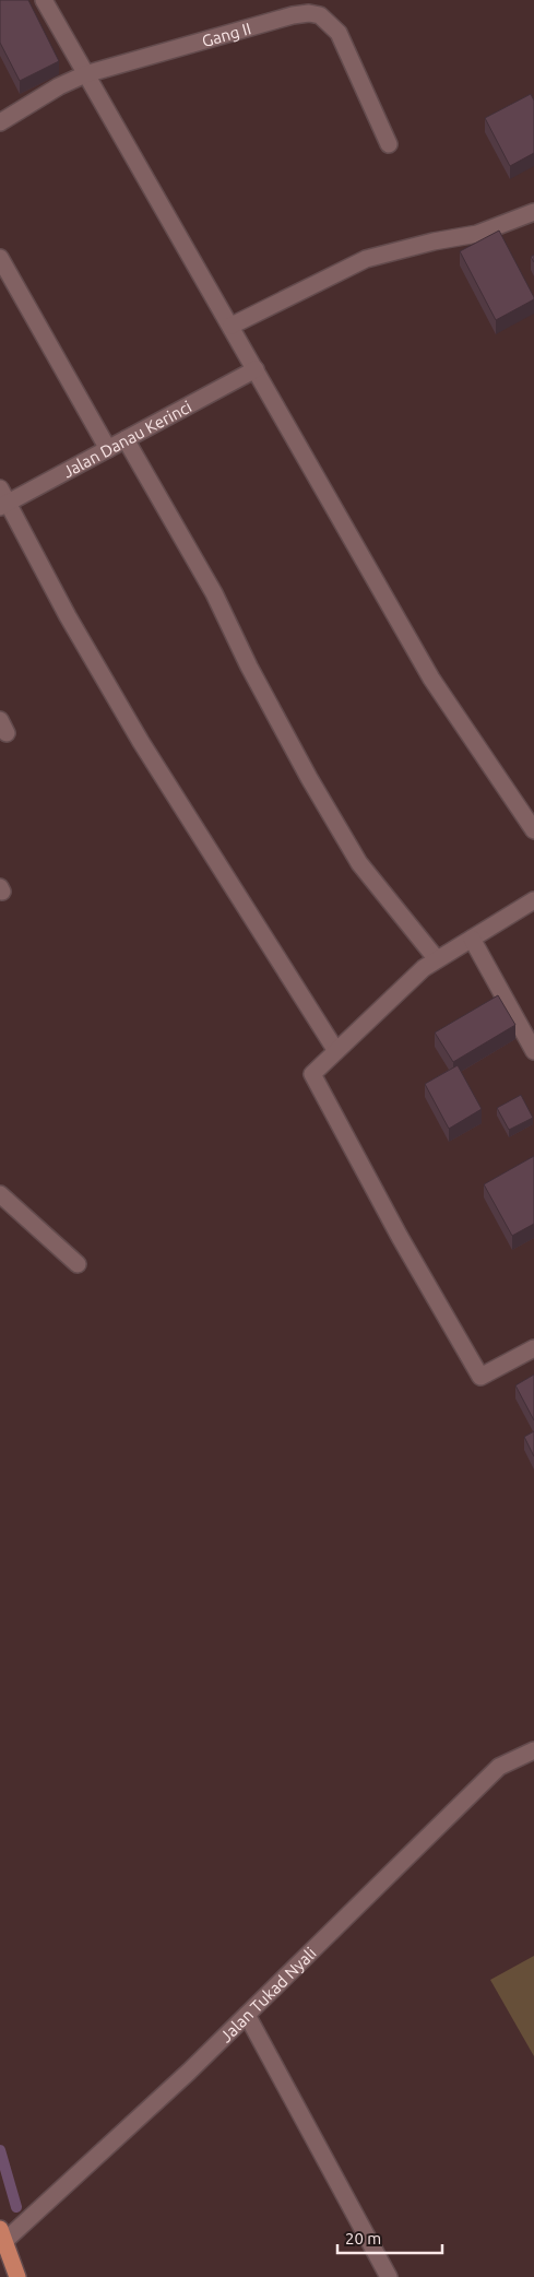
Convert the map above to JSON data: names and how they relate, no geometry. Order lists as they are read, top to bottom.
{
  "streets": {
    "street": ["Gang II", "Jalan Danau Kerinci", "Jalan Tukad Nyali"]
  },
  "scale_bar": "20 m"
}
